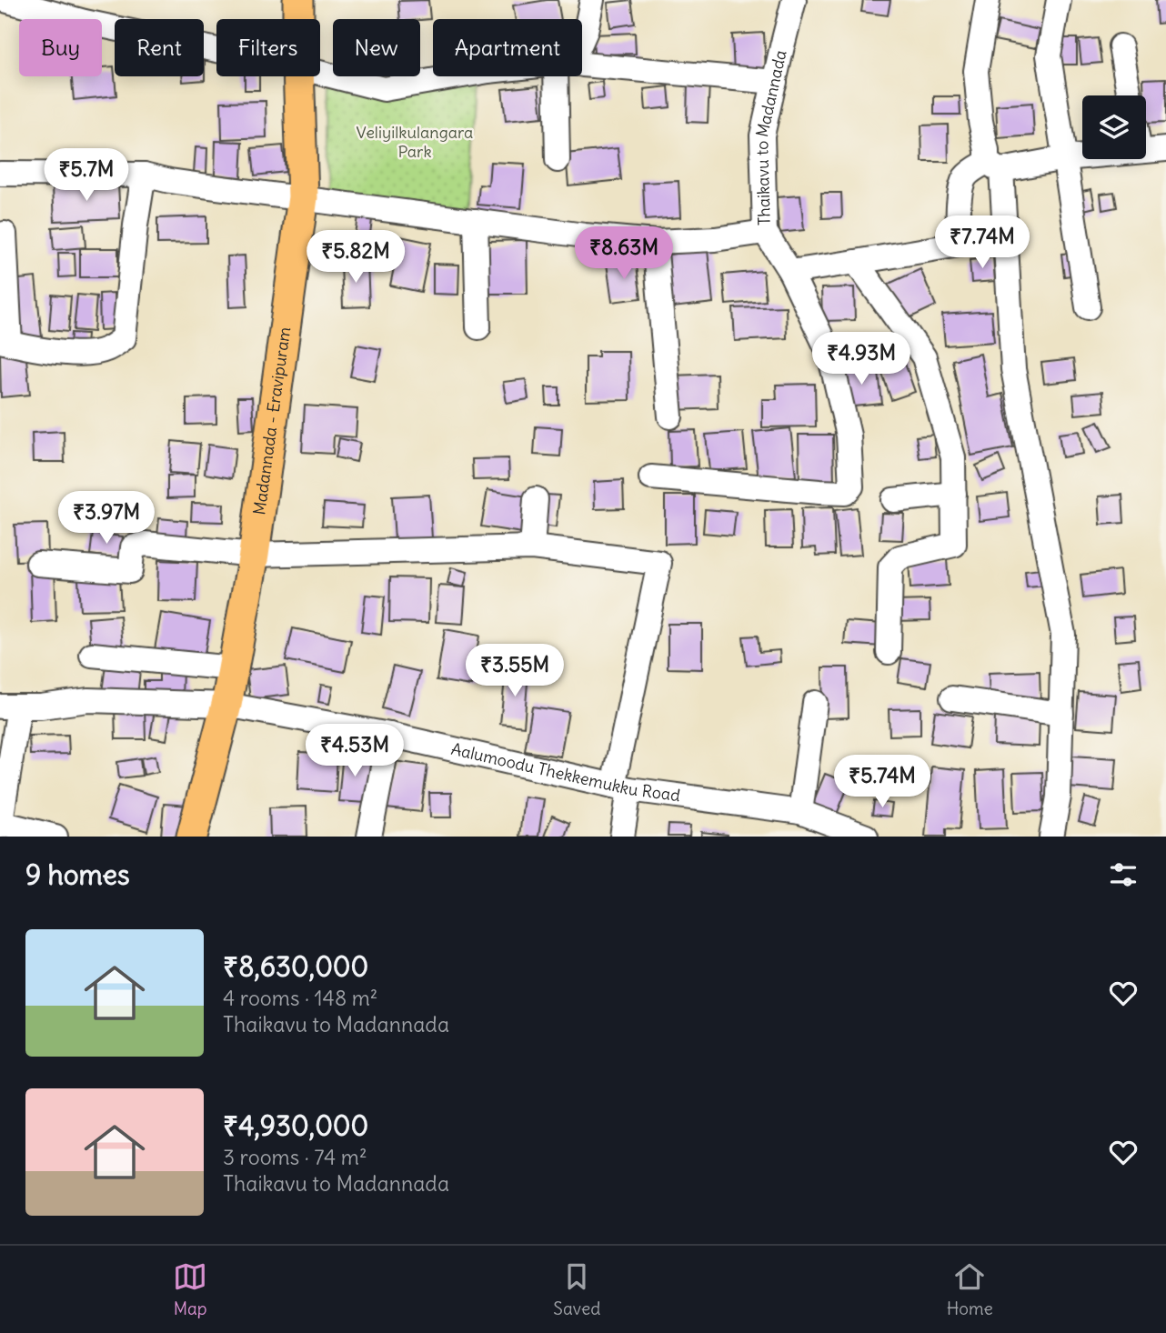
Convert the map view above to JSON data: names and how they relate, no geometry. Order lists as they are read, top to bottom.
{
  "streets": {
    "main road": ["Madannada - Eravipuram"],
    "street": ["Thaikavu to Madannada", "Aalumoodu Thekkemukku Road"]
  },
  "crossings": [
    ["Thaikavu to Madannada", "Madannada - Eravipuram"],
    ["Madannada - Eravipuram", "Aalumoodu Thekkemukku Road"]
  ],
  "parks": ["Veliyilkulangara Park"],
  "page": {
    "chip": [
      "Buy",
      "Rent",
      "Filters",
      "New",
      "Apartment"
    ],
    "price": [
      "₹5.7M",
      "₹7.74M",
      "₹8.63M",
      "₹5.82M",
      "₹4.93M",
      "₹3.97M",
      "₹3.55M",
      "₹4.53M",
      "₹5.74M"
    ],
    "heading": "9 homes",
    "list": [
      {
        "name": "₹8,630,000",
        "note": "4 rooms · 148 m² · Thaikavu to Madannada"
      },
      {
        "name": "₹4,930,000",
        "note": "3 rooms · 74 m² · Thaikavu to Madannada"
      }
    ],
    "tabs": ["Map", "Saved", "Home"]
  }
}
